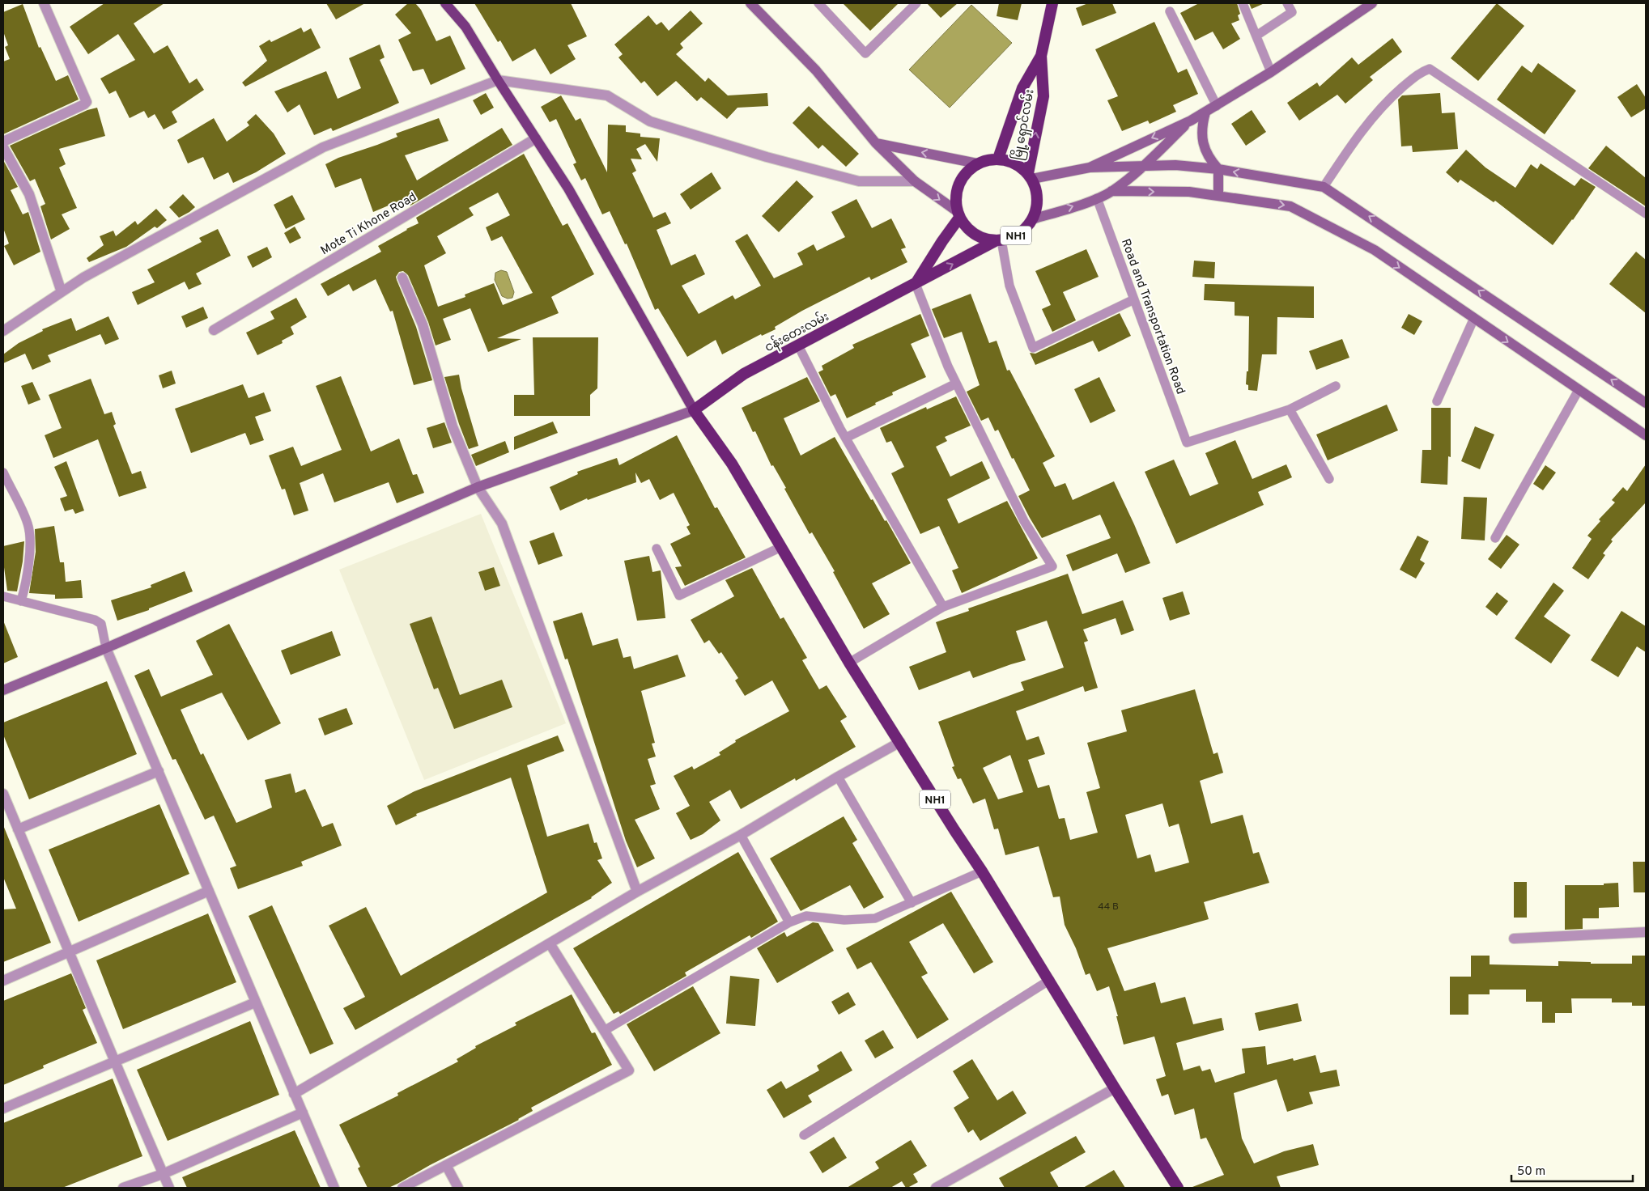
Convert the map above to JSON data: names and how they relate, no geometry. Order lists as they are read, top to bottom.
{
  "streets": {
    "highway": ["မြို့ရှောင်လမ်း", "NH1", "ငန်းတေးလမ်း"],
    "street": ["Mote Ti Khone Road"],
    "lane": ["Road and Transportation Road"]
  },
  "crossings": [
    ["မြို့ရှောင်လမ်း", "NH1"],
    ["မြို့ရှောင်လမ်း", "ငန်းတေးလမ်း"],
    ["NH1", "ငန်းတေးလမ်း"]
  ],
  "house_numbers": ["44 B"],
  "scale_bar": "50 m"
}
